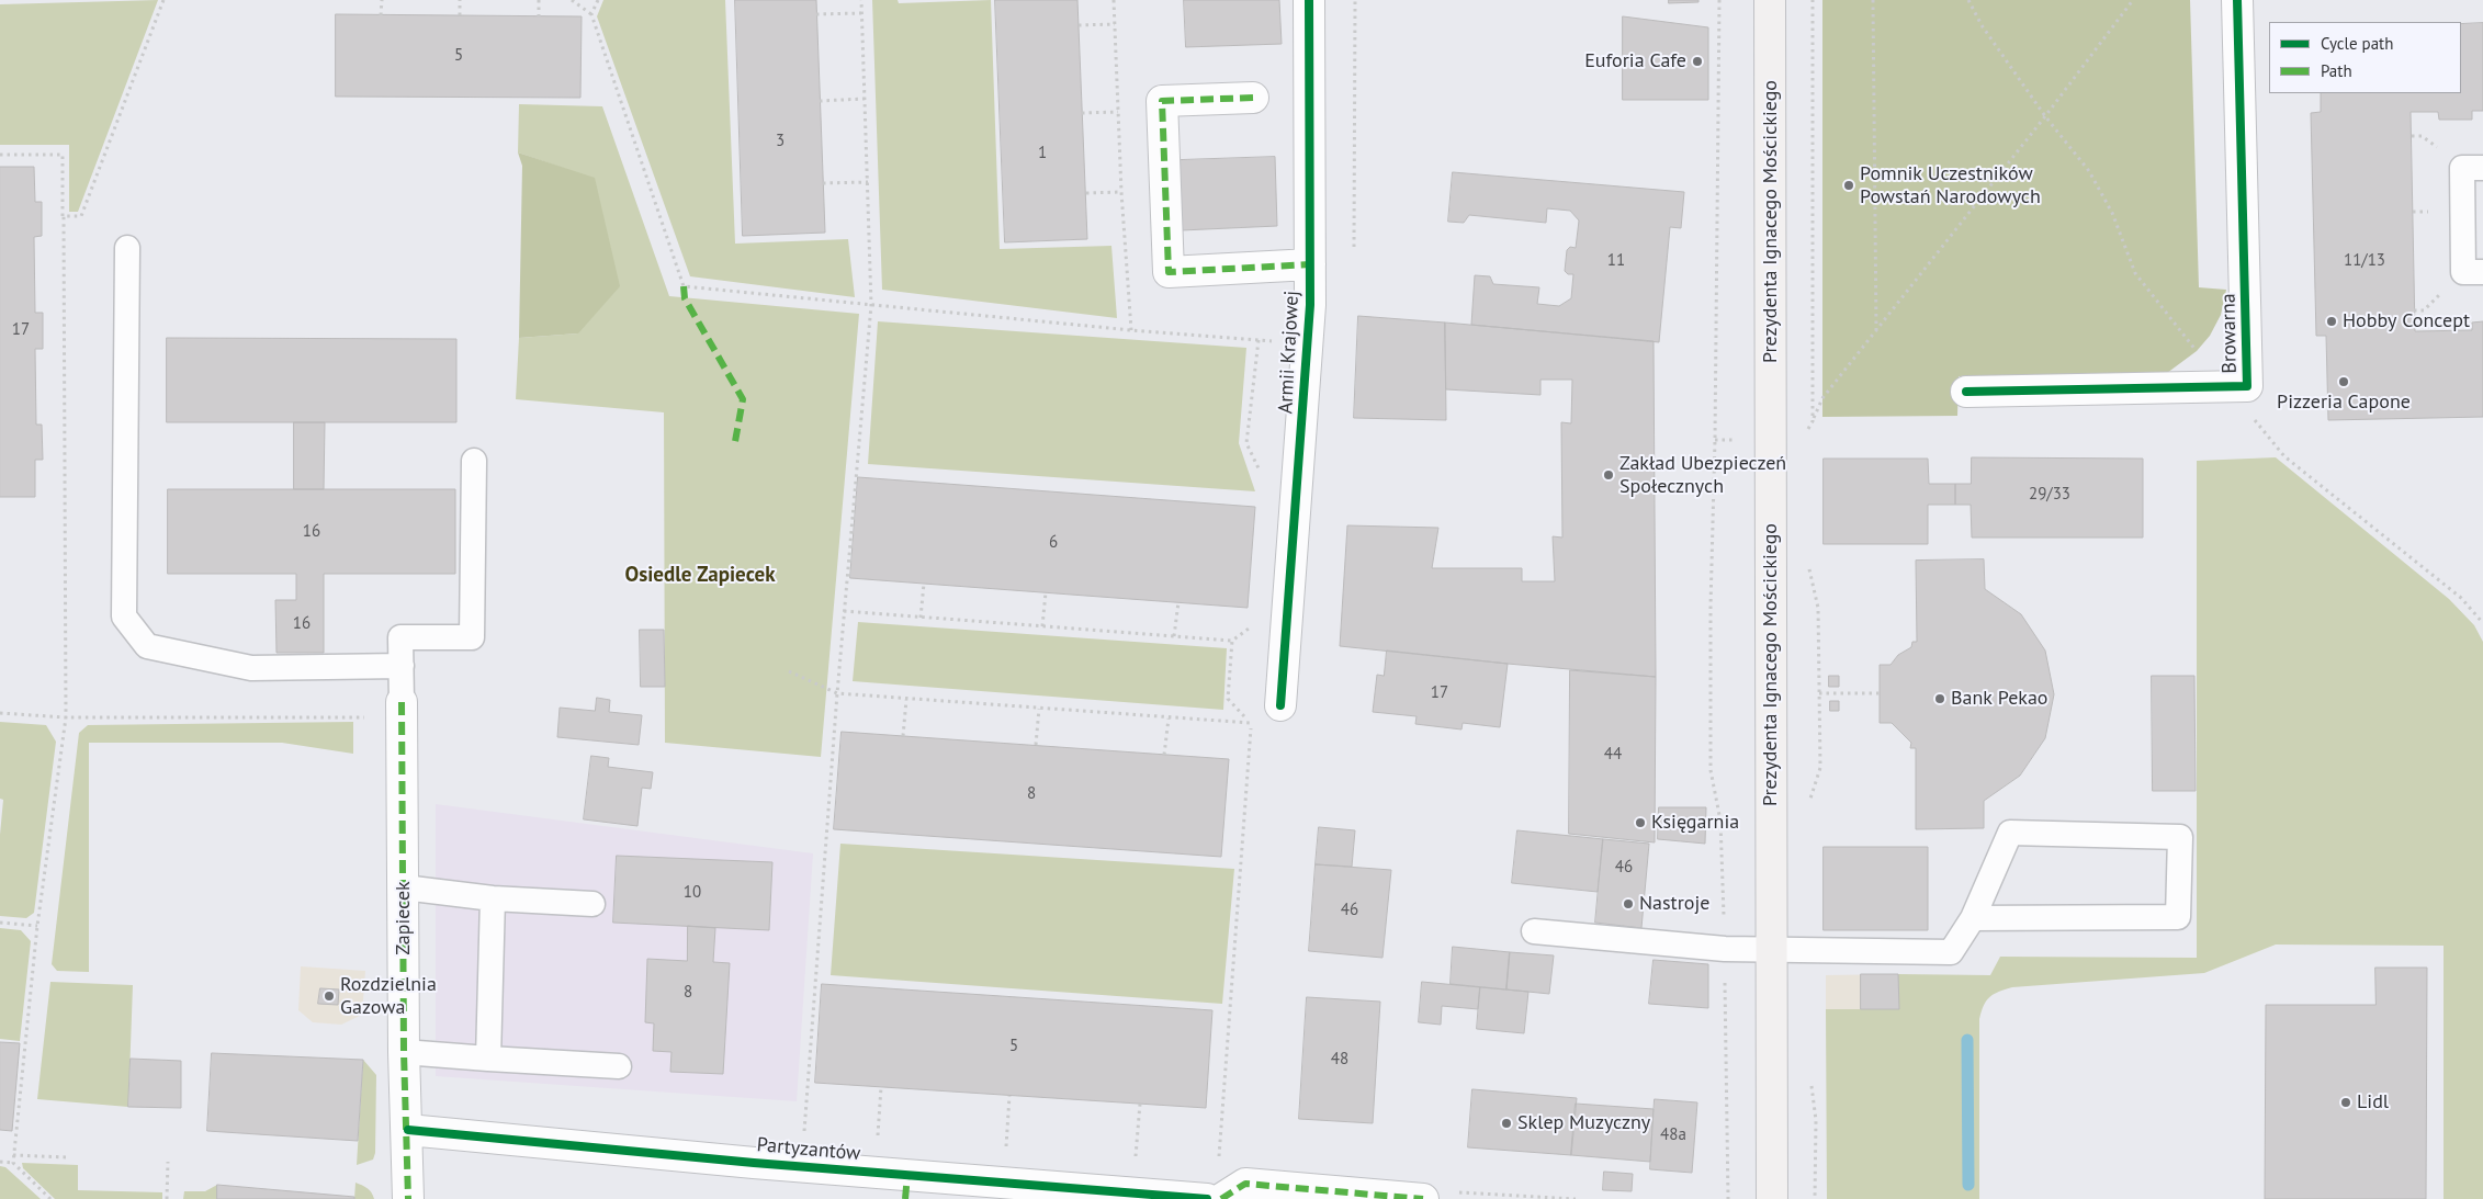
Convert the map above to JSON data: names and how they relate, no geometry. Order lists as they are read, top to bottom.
{
  "streets": {
    "main road": ["Prezydenta Ignacego Mościckiego"],
    "street": [
      "Browarna",
      "Armii Krajowej",
      "Zapiecek",
      "Partyzantów"
    ]
  },
  "crossings": [
    ["Zapiecek", "Partyzantów"]
  ],
  "districts": ["Osiedle Zapiecek"],
  "places": [
    "Euforia Cafe",
    "Pomnik Uczestników Powstań Narodowych",
    "Hobby Concept",
    "Pizzeria Capone",
    "Zakład Ubezpieczeń Społecznych",
    "Bank Pekao",
    "Księgarnia",
    "Nastroje",
    "Rozdzielnia Gazowa",
    "Lidl",
    "Sklep Muzyczny"
  ],
  "house_numbers": [
    "5",
    "3",
    "1",
    "11",
    "11/13",
    "17",
    "29/33",
    "16",
    "6",
    "16",
    "17",
    "44",
    "8",
    "46",
    "10",
    "46",
    "8",
    "5",
    "48",
    "48a"
  ],
  "legend": ["Cycle path", "Path"]
}
